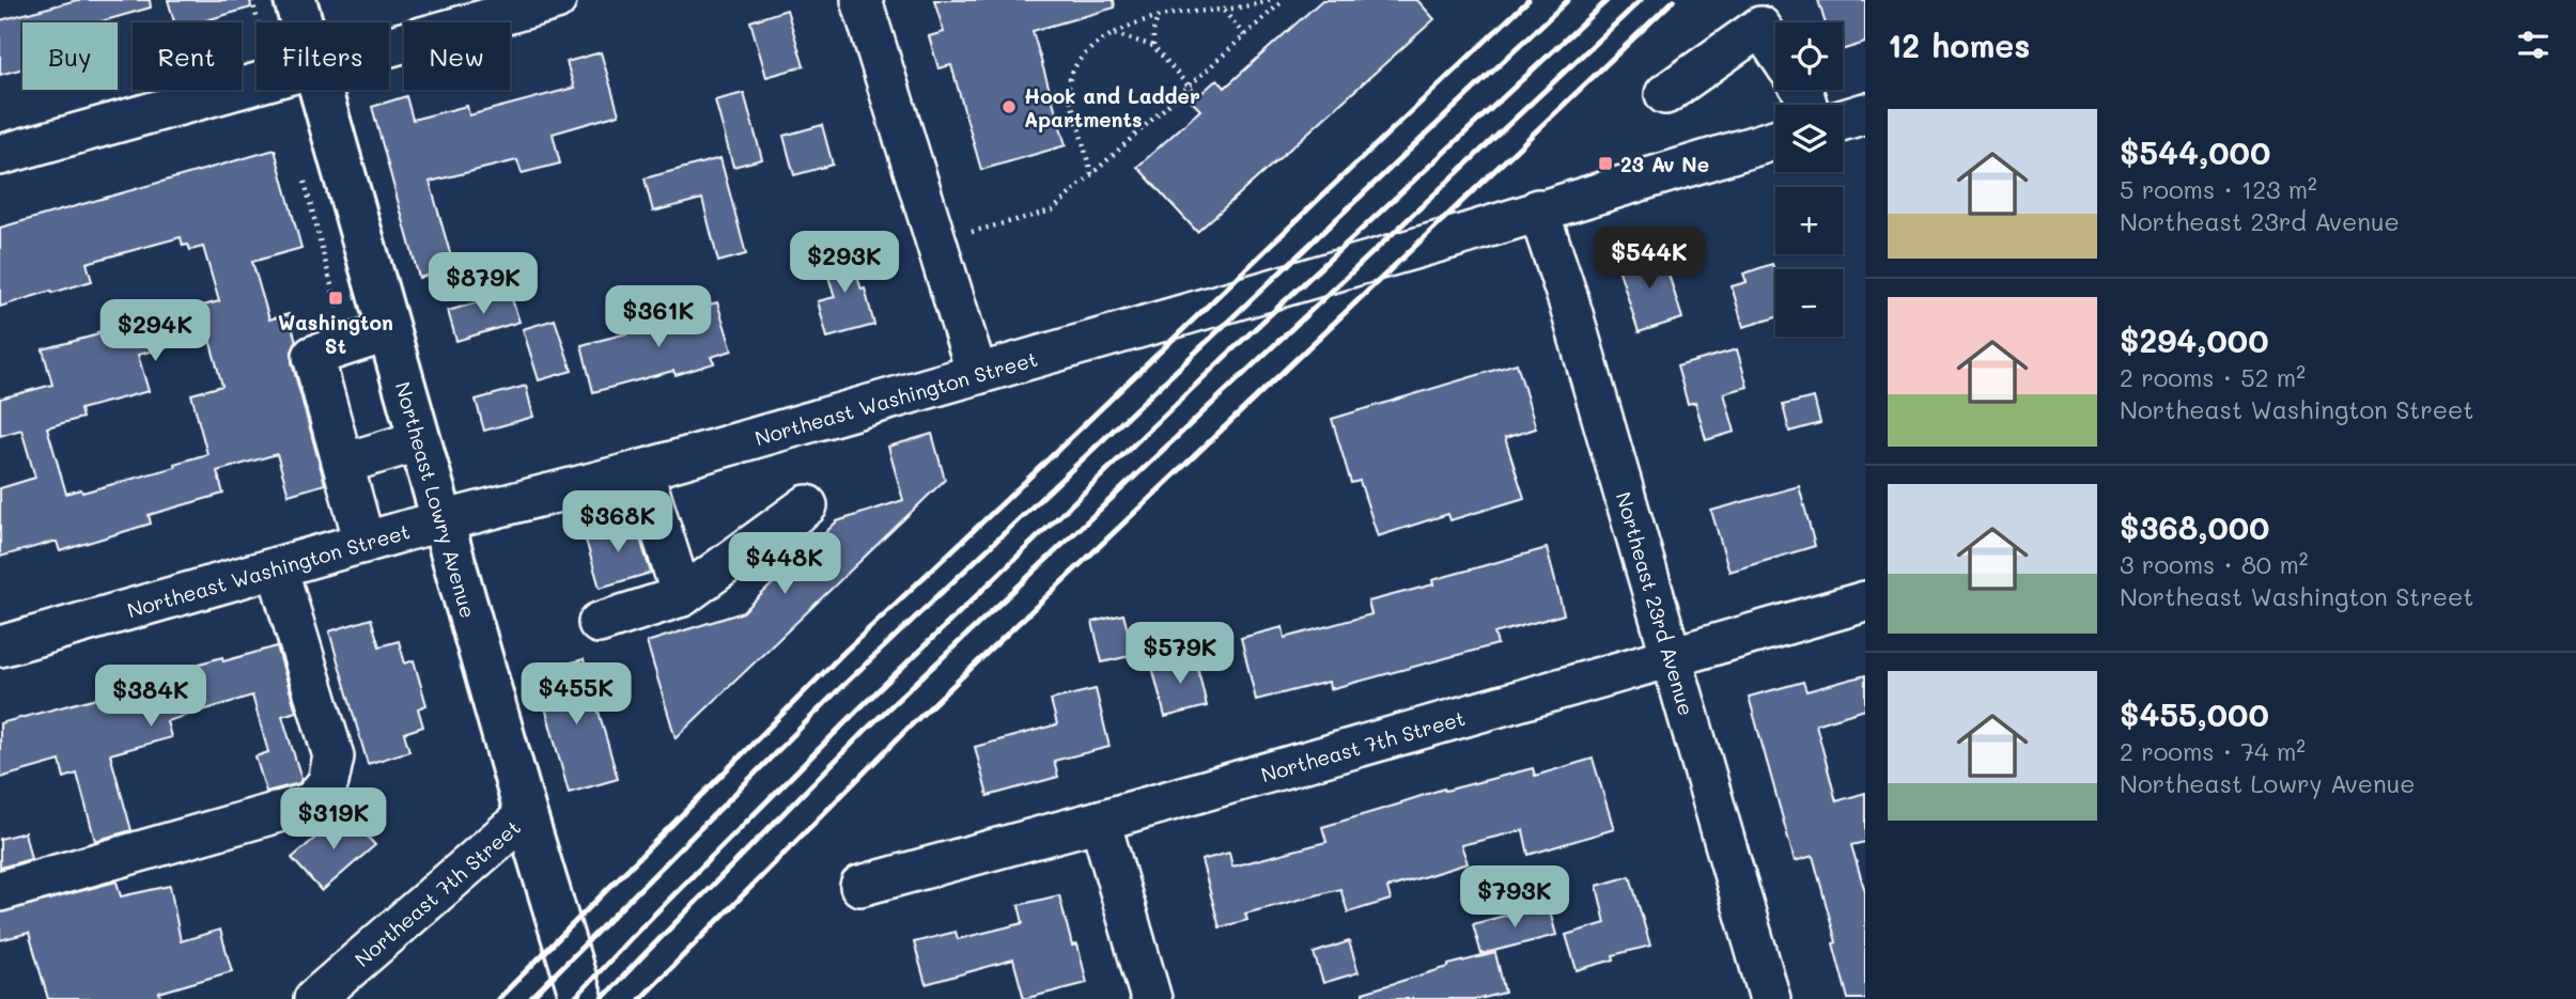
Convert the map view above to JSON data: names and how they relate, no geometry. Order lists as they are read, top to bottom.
{
  "streets": {
    "main road": ["Northeast Lowry Avenue"],
    "street": ["Northeast Washington Street", "Northeast 23rd Avenue", "Northeast 7th Street"]
  },
  "crossings": [
    ["Northeast Washington Street", "Northeast Lowry Avenue"],
    ["Northeast Washington Street", "Northeast 23rd Avenue"],
    ["Northeast Lowry Avenue", "Northeast 7th Street"],
    ["Northeast 23rd Avenue", "Northeast 7th Street"]
  ],
  "places": {
    "other": ["Hook and Ladder Apartments"],
    "transit": ["23 Av Ne", "Washington St"]
  },
  "page": {
    "heading": "12 homes",
    "map_buttons": ["+", "−"],
    "chip": [
      "Buy",
      "Rent",
      "Filters",
      "New"
    ],
    "list": [
      {
        "name": "$544,000",
        "note": "5 rooms · 123 m² · Northeast 23rd Avenue"
      },
      {
        "name": "$294,000",
        "note": "2 rooms · 52 m² · Northeast Washington Street"
      },
      {
        "name": "$368,000",
        "note": "3 rooms · 80 m² · Northeast Washington Street"
      },
      {
        "name": "$455,000",
        "note": "2 rooms · 74 m² · Northeast Lowry Avenue"
      }
    ],
    "price": [
      "$544K",
      "$293K",
      "$879K",
      "$361K",
      "$294K",
      "$368K",
      "$448K",
      "$579K",
      "$455K",
      "$384K",
      "$319K",
      "$793K"
    ]
  }
}
